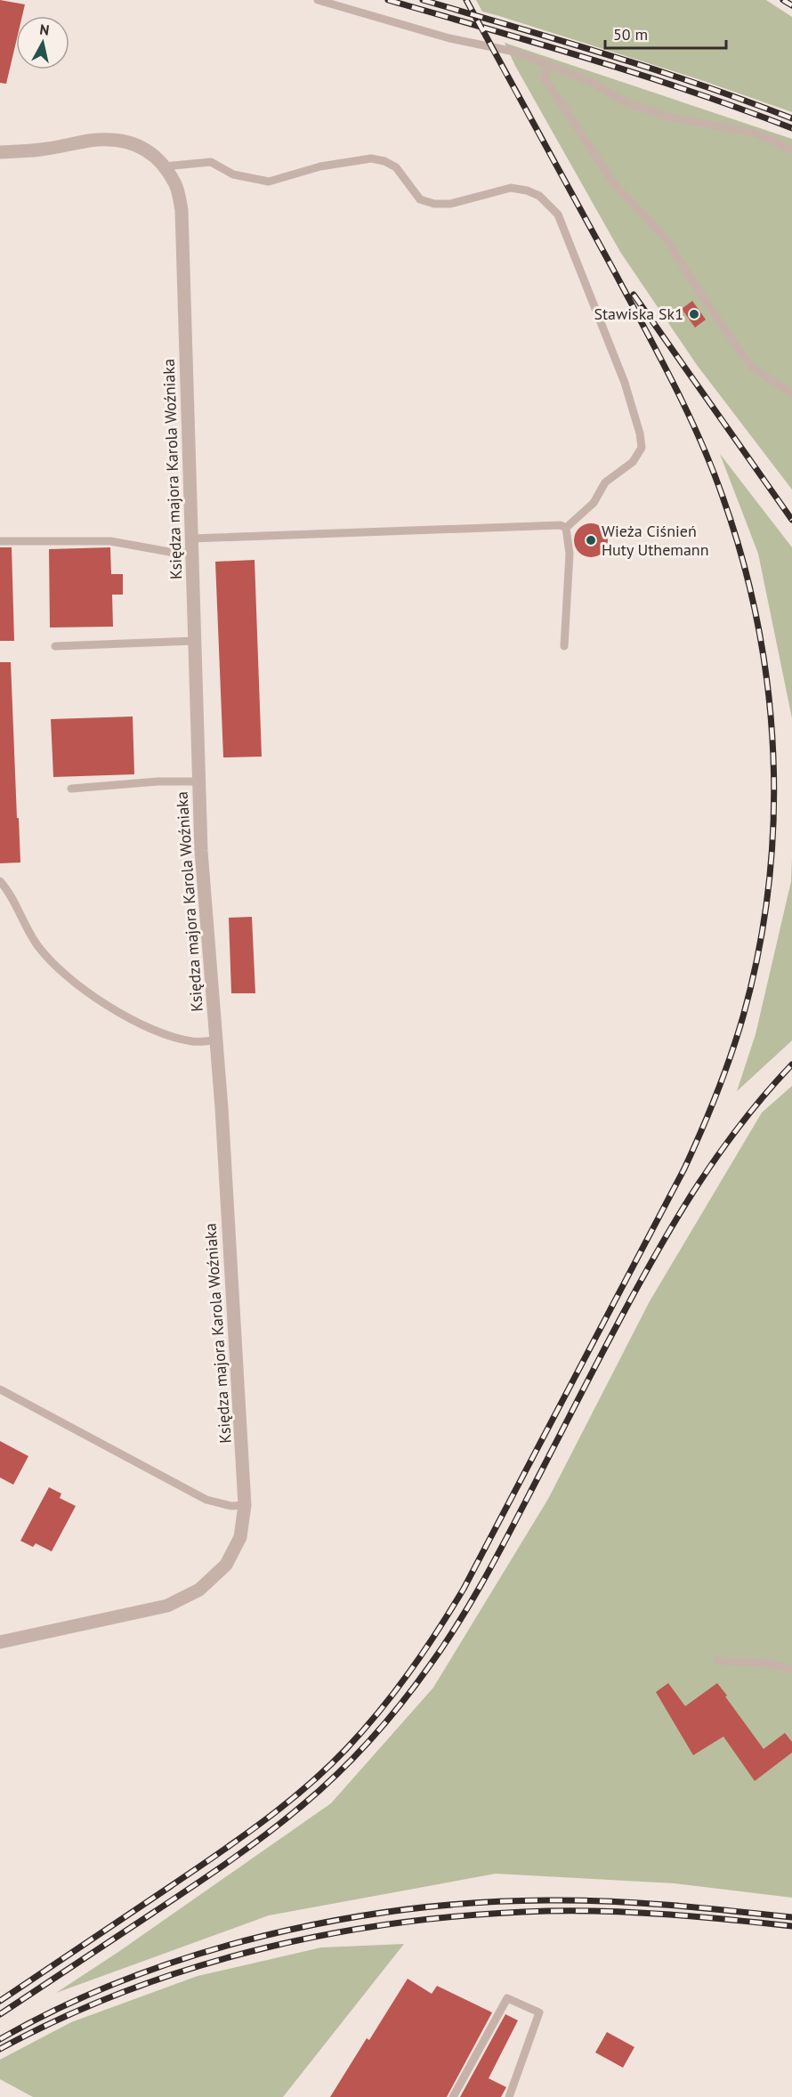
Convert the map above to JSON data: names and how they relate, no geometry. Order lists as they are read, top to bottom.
{
  "streets": {
    "street": ["Księdza majora Karola Woźniaka"]
  },
  "places": ["Stawiska Sk1", "Wieża Ciśnień Huty Uthemann"],
  "scale_bar": "50 m",
  "north": "top"
}
